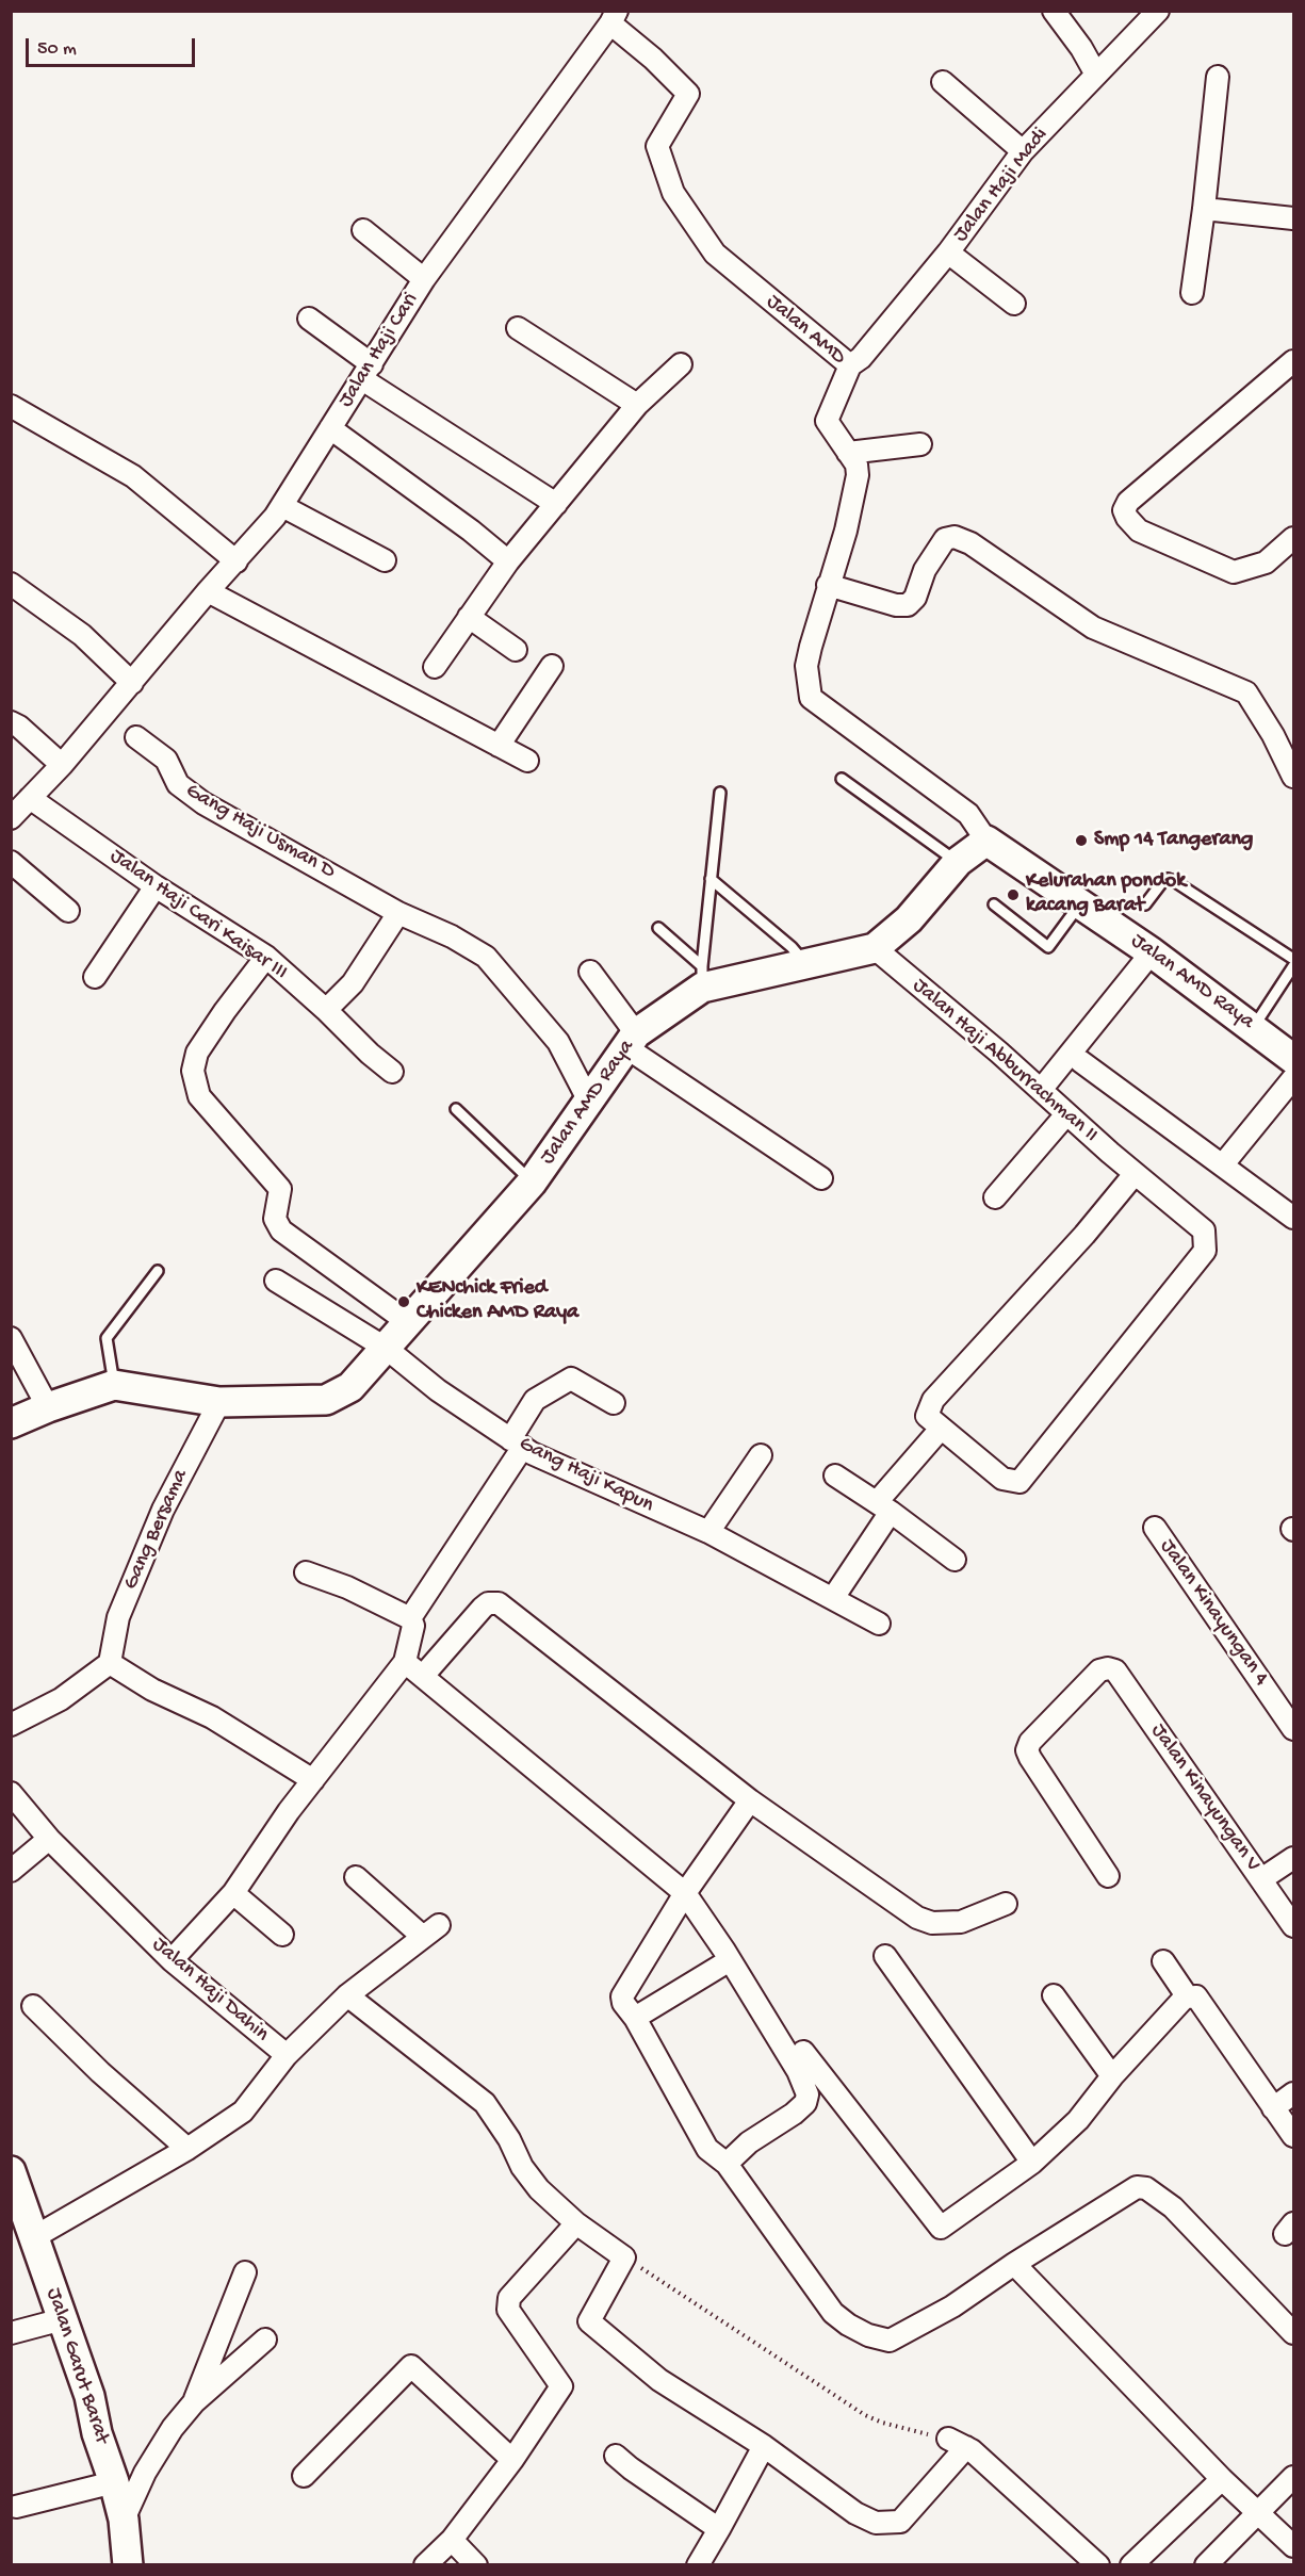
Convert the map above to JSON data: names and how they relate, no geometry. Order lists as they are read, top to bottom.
{
  "streets": {
    "street": [
      "Jalan Haji Madi",
      "Jalan AMD",
      "Jalan Haji Cari",
      "Gang Haji Usman D",
      "Jalan Haji Cari Kaisar III",
      "Jalan AMD Raya",
      "Jalan Haji Abburrachman II",
      "Gang Haji Kapun",
      "Gang Bersama",
      "Jalan Kinayungan 4",
      "Jalan Kinayungan V",
      "Jalan Haji Dahin",
      "Jalan Garut Barat"
    ]
  },
  "crossings": [
    ["Jalan Haji Madi", "Jalan AMD"],
    ["Jalan AMD", "Jalan Haji Cari"],
    ["Jalan AMD", "Jalan AMD Raya"],
    ["Jalan Haji Cari", "Jalan Haji Cari Kaisar III"],
    ["Gang Haji Usman D", "Jalan AMD Raya"],
    ["Jalan AMD Raya", "Jalan Haji Abburrachman II"],
    ["Jalan AMD Raya", "Gang Haji Kapun"],
    ["Jalan AMD Raya", "Gang Bersama"]
  ],
  "places": ["Smp 14 Tangerang", "Kelurahan pondok kacang Barat", "KENchick Fried Chicken AMD Raya"],
  "scale_bar": "50 m"
}
